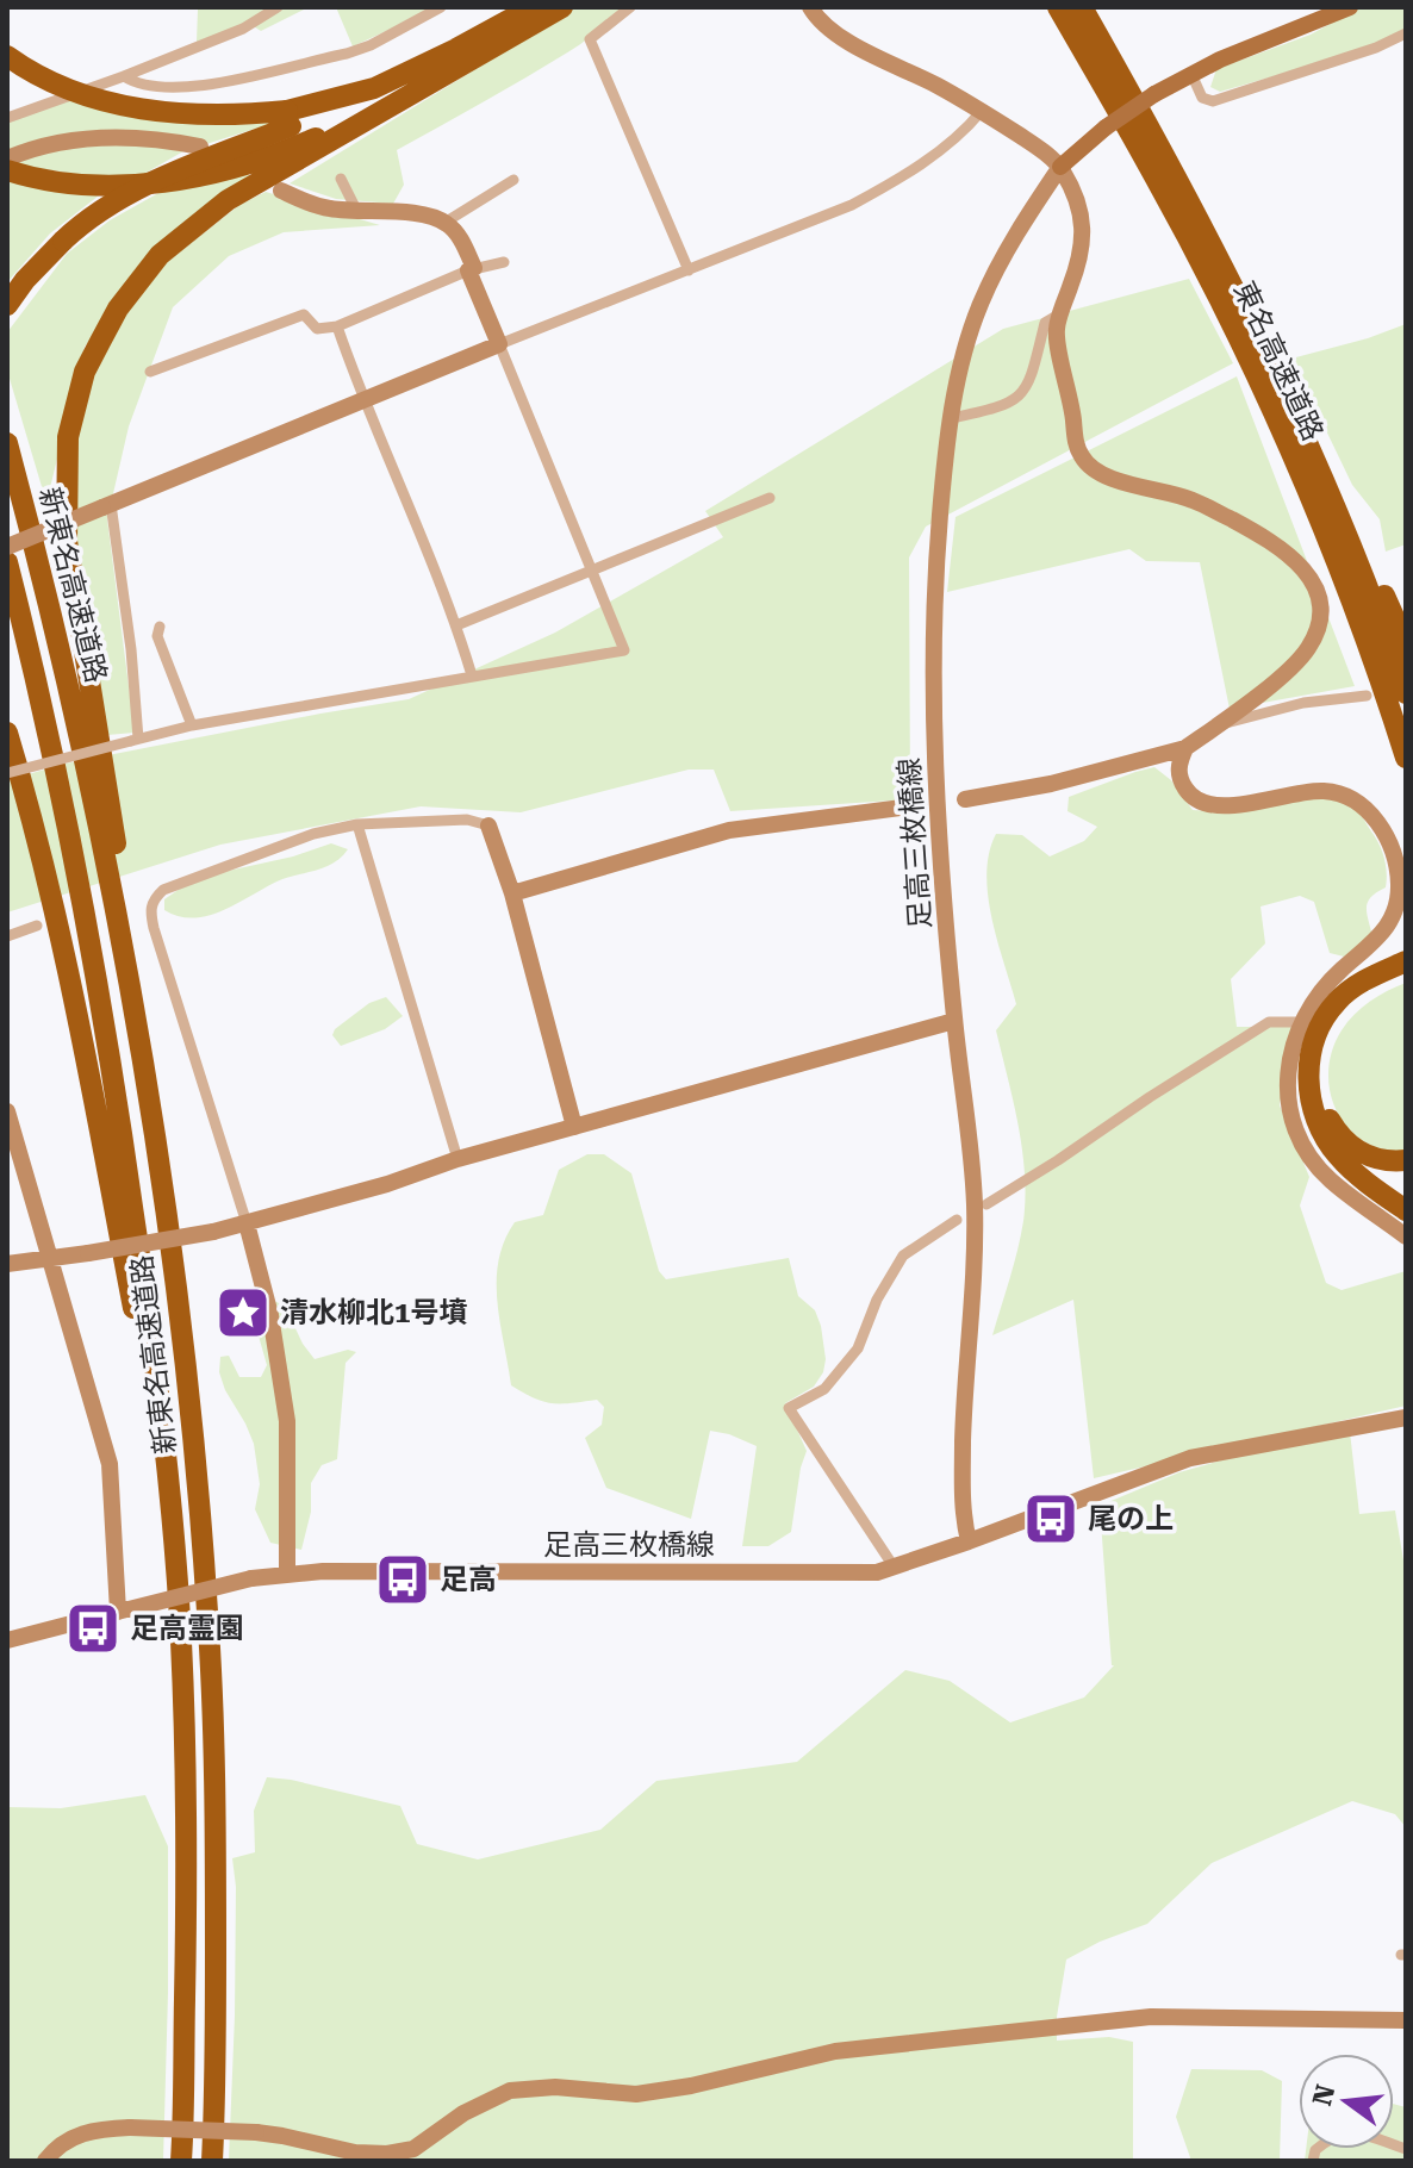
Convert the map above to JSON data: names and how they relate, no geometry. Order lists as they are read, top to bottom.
{
  "streets": {
    "highway": ["東名高速道路", "新東名高速道路"],
    "street": ["足高三枚橋線"]
  },
  "places": {
    "place": ["清水柳北1号墳"],
    "bus stop": ["尾の上", "足高", "足高霊園"]
  },
  "north": "left"
}
